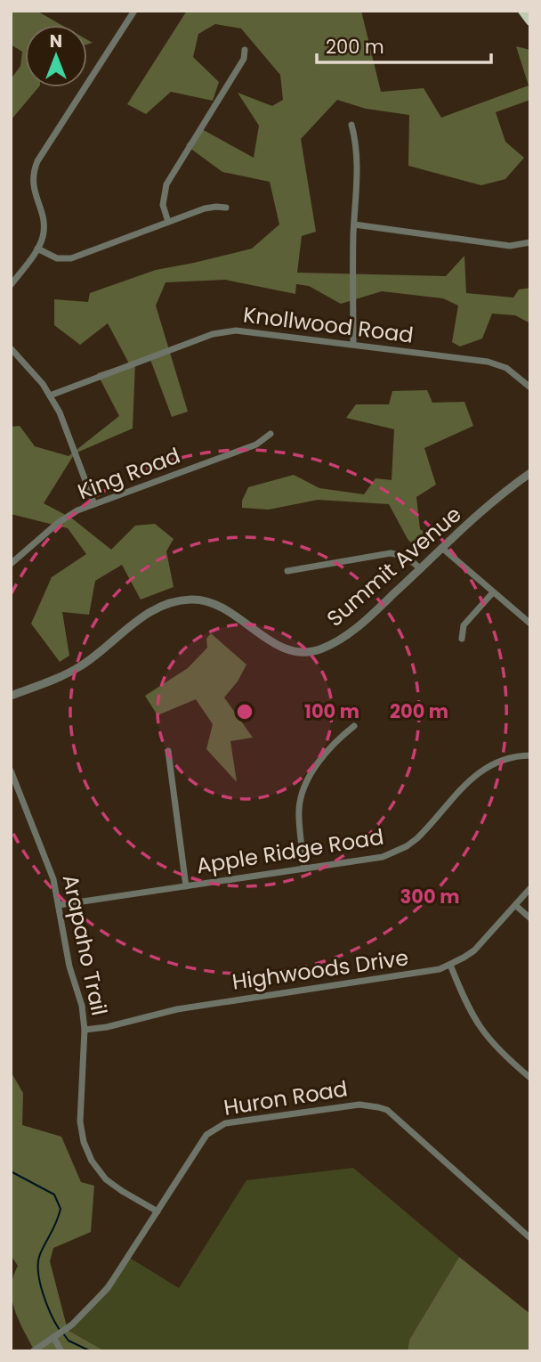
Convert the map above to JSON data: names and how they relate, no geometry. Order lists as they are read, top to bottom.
{
  "streets": {
    "street": [
      "Knollwood Road",
      "King Road",
      "Summit Avenue",
      "Apple Ridge Road",
      "Arapaho Trail",
      "Highwoods Drive",
      "Huron Road"
    ]
  },
  "crossings": [
    ["Apple Ridge Road", "Arapaho Trail"],
    ["Arapaho Trail", "Highwoods Drive"],
    ["Arapaho Trail", "Huron Road"]
  ],
  "scale_bar": "200 m",
  "north": "top",
  "rings": ["100 m", "200 m", "300 m"]
}
